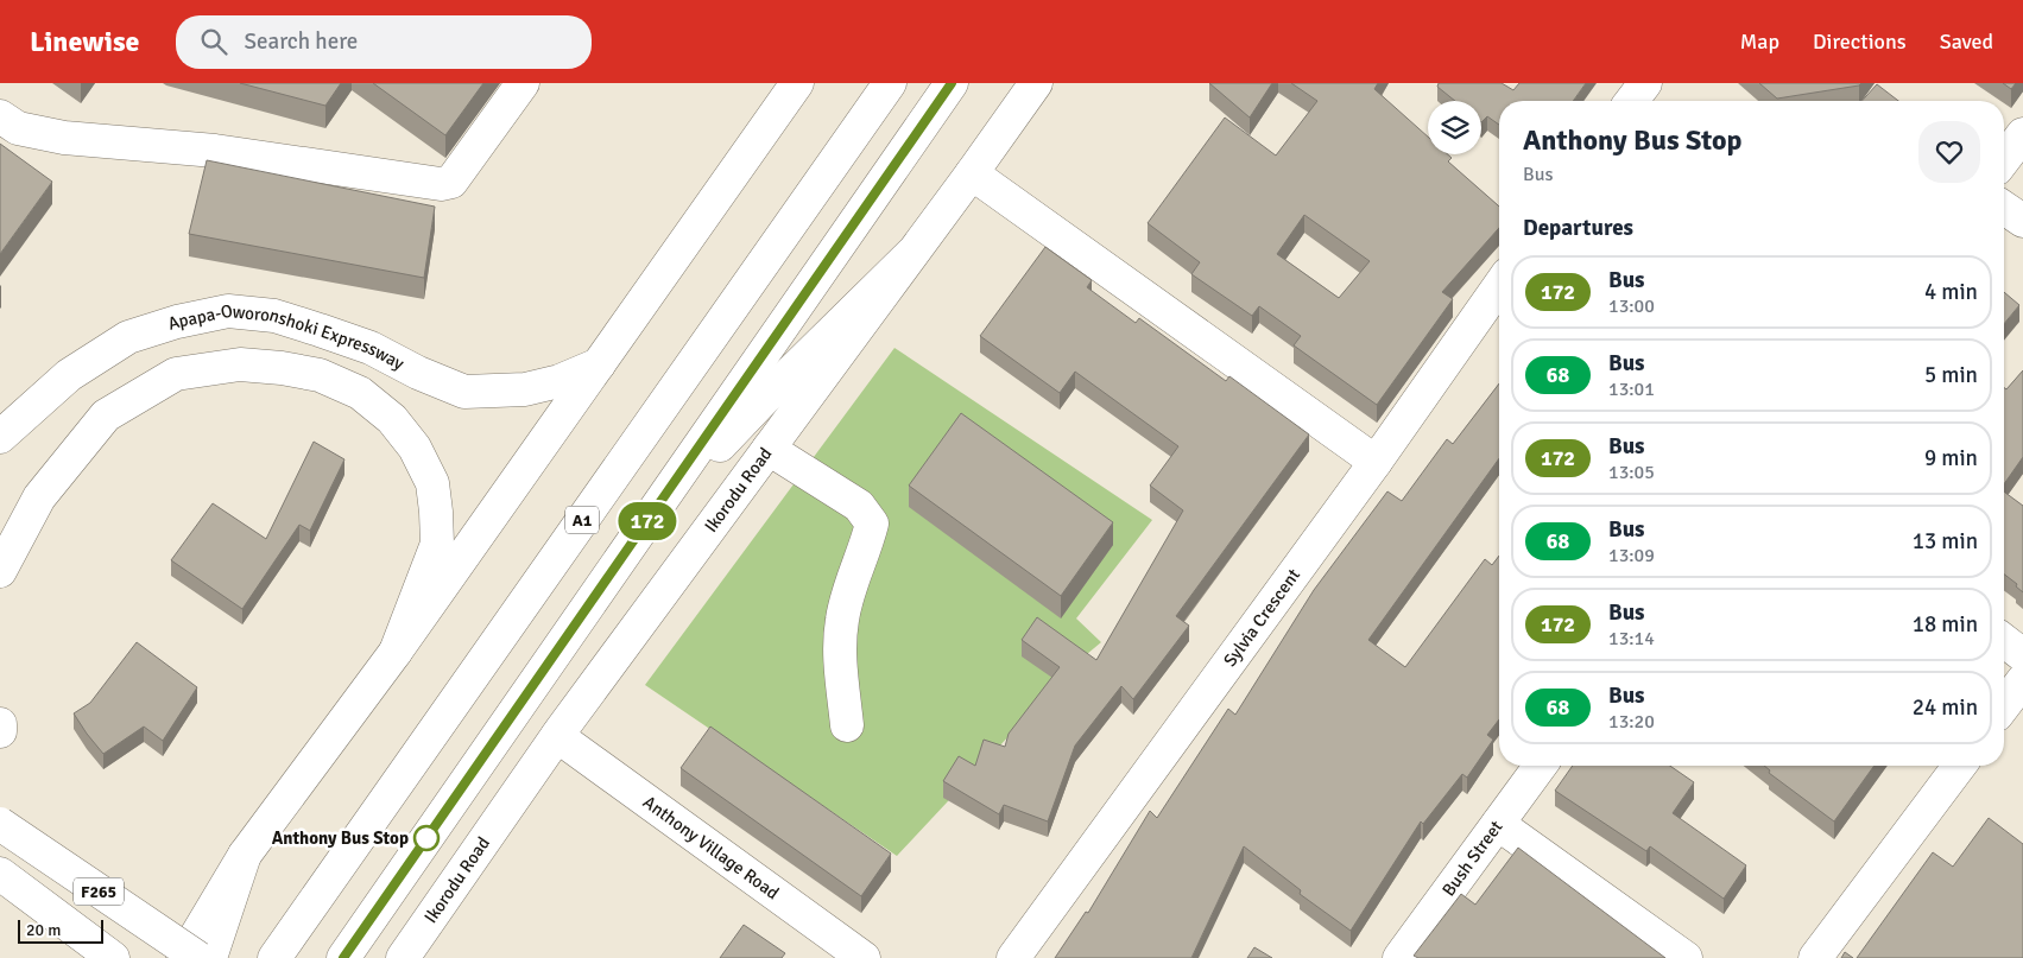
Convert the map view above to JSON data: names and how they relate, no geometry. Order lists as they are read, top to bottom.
{
  "streets": {
    "main road": [
      "Apapa-Oworonshoki Expressway",
      "Ikorodu Road",
      "A1",
      "Sylvia Crescent",
      "Anthony Village Road",
      "Bush Street",
      "F265"
    ]
  },
  "crossings": [
    ["Ikorodu Road", "Anthony Village Road"]
  ],
  "places": ["Anthony Bus Stop"],
  "lines": ["bus line 172"],
  "scale_bar": "20 m",
  "page": {
    "header": "Linewise",
    "search": "Search here",
    "nav": ["Map", "Directions", "Saved"],
    "on_map": "172",
    "heading": [
      ["Anthony Bus Stop", "Bus"],
      "Departures"
    ],
    "list": [
      {
        "mark": "172",
        "name": "Bus",
        "note": "13:00",
        "value": "4 min"
      },
      {
        "mark": "68",
        "name": "Bus",
        "note": "13:01",
        "value": "5 min"
      },
      {
        "mark": "172",
        "name": "Bus",
        "note": "13:05",
        "value": "9 min"
      },
      {
        "mark": "68",
        "name": "Bus",
        "note": "13:09",
        "value": "13 min"
      },
      {
        "mark": "172",
        "name": "Bus",
        "note": "13:14",
        "value": "18 min"
      },
      {
        "mark": "68",
        "name": "Bus",
        "note": "13:20",
        "value": "24 min"
      }
    ],
    "scale": "20 m"
  }
}
